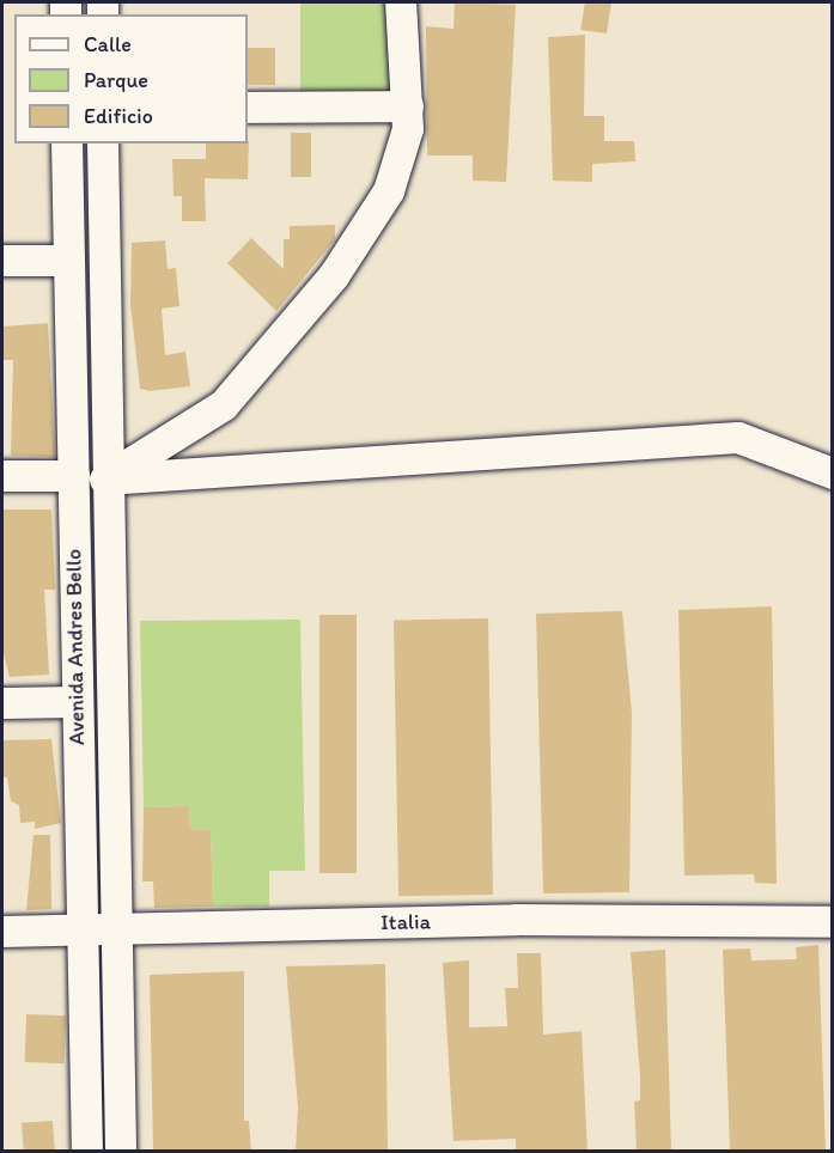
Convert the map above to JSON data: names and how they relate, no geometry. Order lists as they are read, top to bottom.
{
  "streets": {
    "street": ["Avenida Andres Bello", "Italia"]
  },
  "crossings": [
    ["Avenida Andres Bello", "Italia"]
  ],
  "legend": ["Calle", "Parque", "Edificio"]
}
